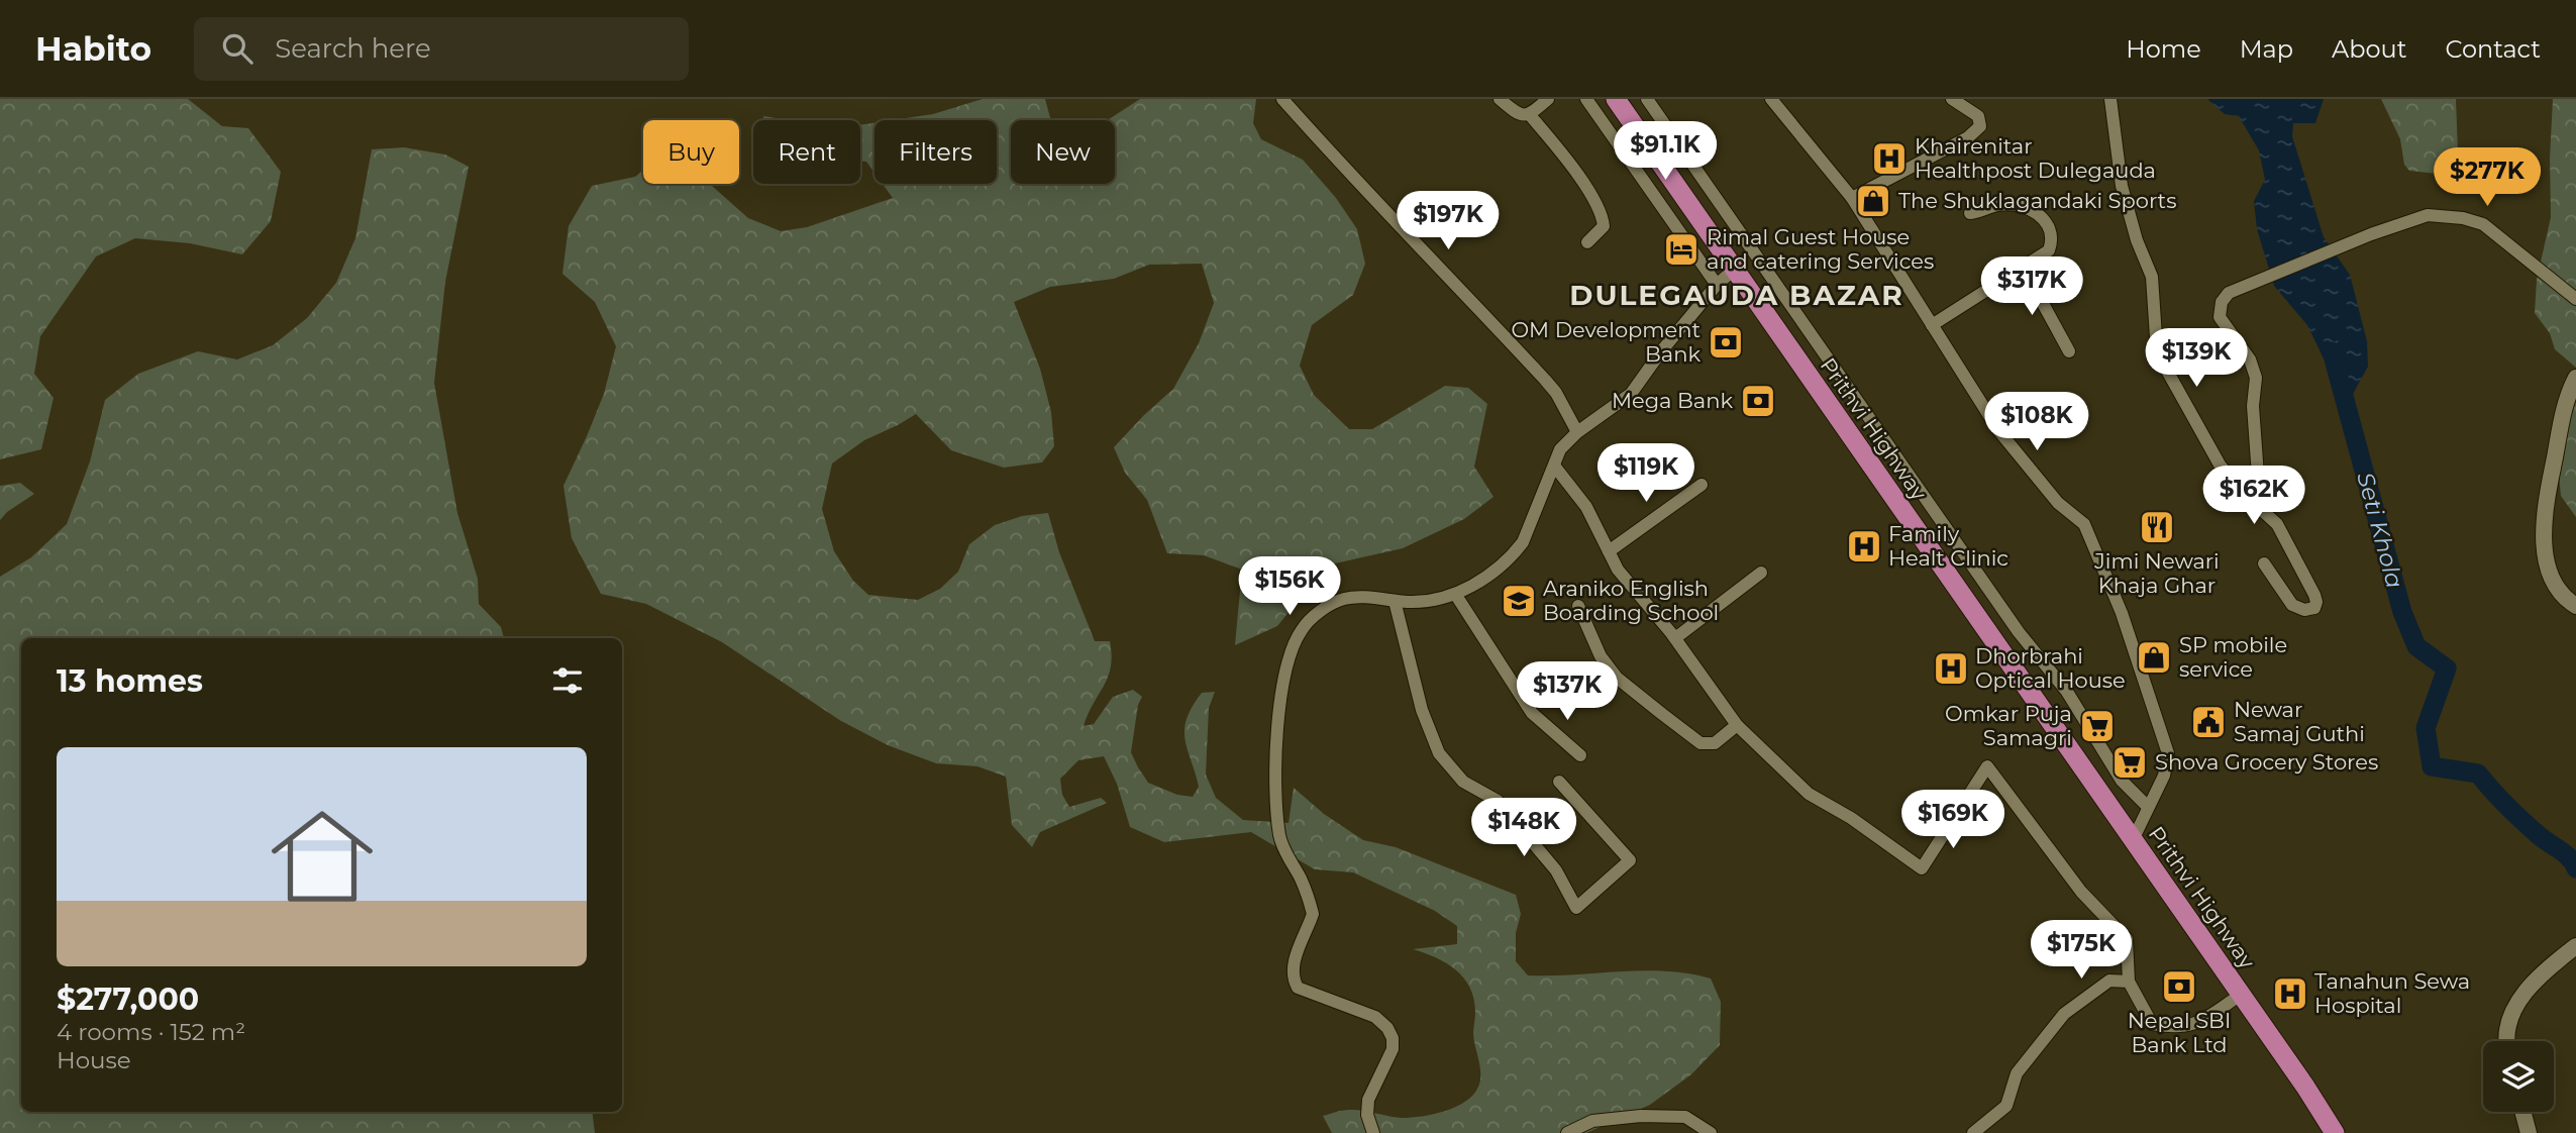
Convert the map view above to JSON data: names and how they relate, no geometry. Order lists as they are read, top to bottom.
{
  "streets": {
    "highway": ["Prithvi Highway"]
  },
  "districts": ["DULEGAUDA BAZAR"],
  "water": ["Seti Khola"],
  "places": {
    "hospital": [
      "Khairenitar Healthpost Dulegauda",
      "Family Healt Clinic",
      "Dhorbrahi Optical House",
      "Tanahun Sewa Hospital"
    ],
    "shop": ["The Shuklagandaki Sports", "SP mobile service"],
    "hotel": ["Rimal Guest House and catering Services"],
    "bank": ["OM Development Bank", "Mega Bank", "Nepal SBI Bank Ltd"],
    "restaurant": ["Jimi Newari Khaja Ghar"],
    "school or university": ["Araniko English Boarding School"],
    "public building": ["Newar Samaj Guthi"],
    "supermarket": ["Omkar Puja Samagri", "Shova Grocery Stores"]
  },
  "page": {
    "header": "Habito",
    "search": "Search here",
    "nav": [
      "Home",
      "Map",
      "About",
      "Contact"
    ],
    "chip": [
      "Buy",
      "Rent",
      "Filters",
      "New"
    ],
    "price": [
      "$91.1K",
      "$277K",
      "$197K",
      "$317K",
      "$139K",
      "$108K",
      "$119K",
      "$162K",
      "$156K",
      "$137K",
      "$169K",
      "$148K",
      "$175K"
    ],
    "heading": "13 homes",
    "list": [
      {
        "name": "$277,000",
        "note": "4 rooms · 152 m² · House"
      }
    ]
  }
}
